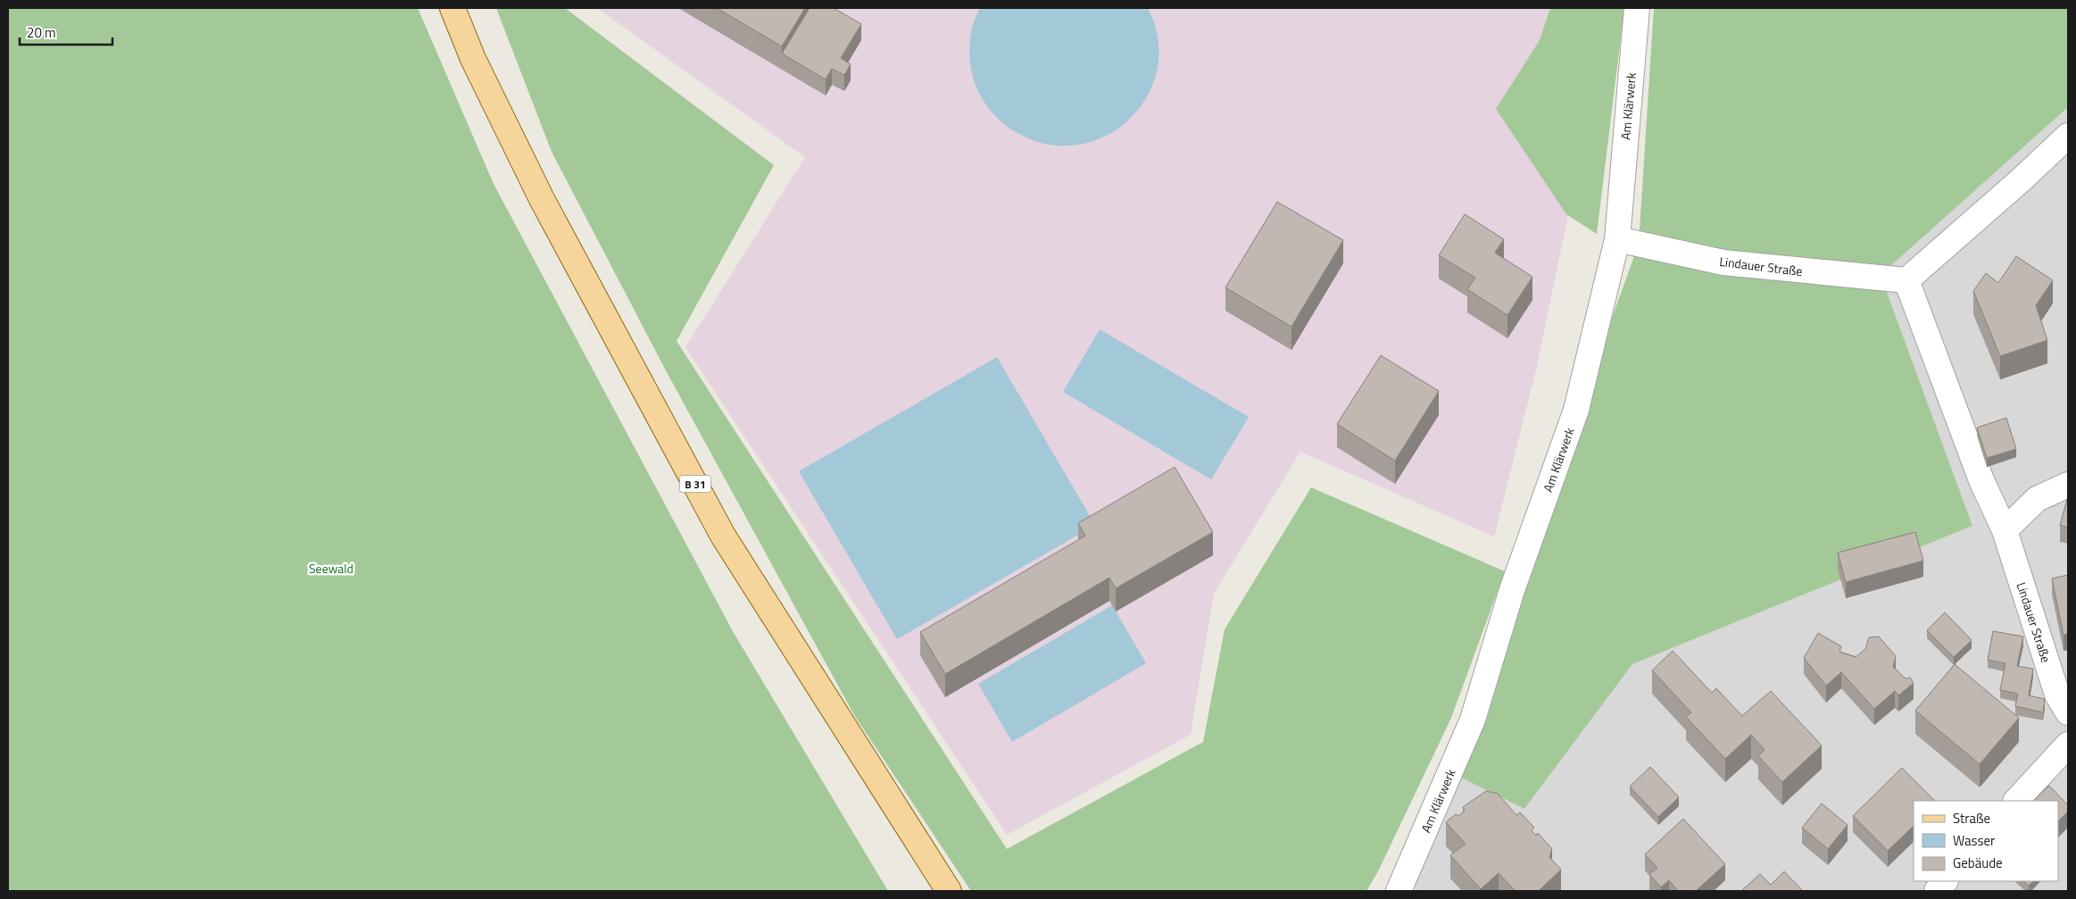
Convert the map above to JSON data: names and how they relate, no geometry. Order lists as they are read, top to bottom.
{
  "streets": {
    "main road": ["B 31"],
    "street": ["Am Klärwerk", "Lindauer Straße"]
  },
  "crossings": [
    ["Am Klärwerk", "Lindauer Straße"]
  ],
  "parks": ["Seewald"],
  "legend": ["Straße", "Wasser", "Gebäude"],
  "scale_bar": "20 m"
}
